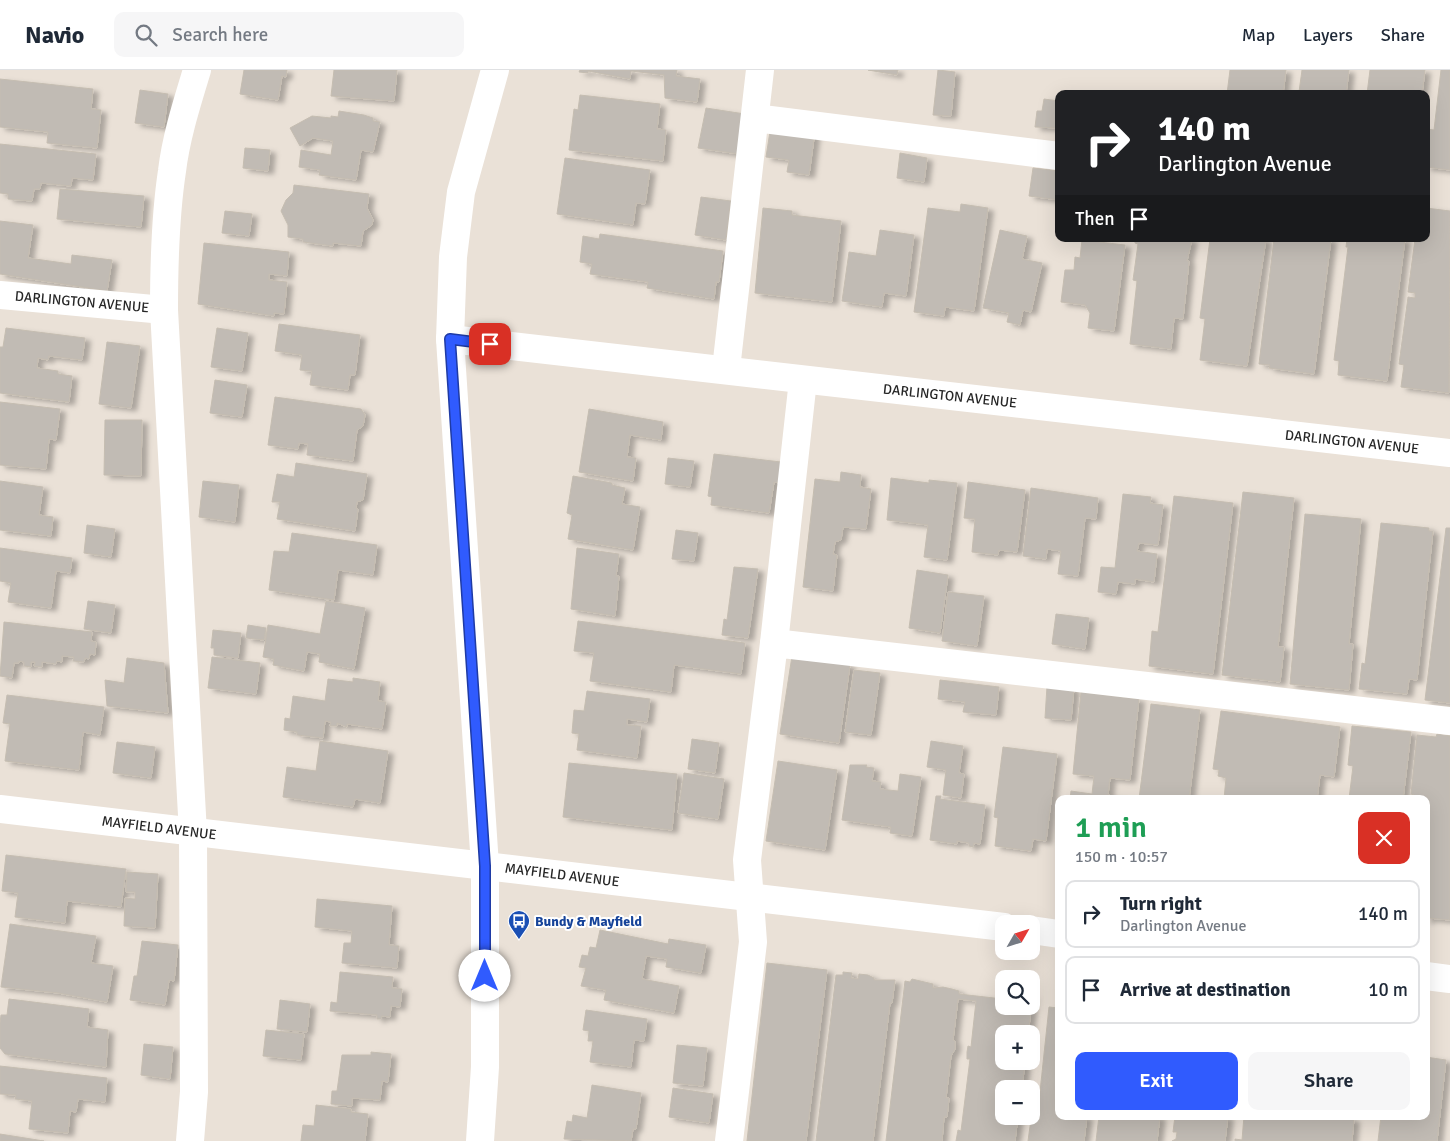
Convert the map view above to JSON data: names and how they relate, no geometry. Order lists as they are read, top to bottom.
{
  "streets": {
    "street": ["DARLINGTON AVENUE", "MAYFIELD AVENUE"]
  },
  "places": {
    "bus stop": ["Bundy & Mayfield"]
  },
  "north": "top right",
  "page": {
    "header": "Navio",
    "search": "Search here",
    "nav": ["Map", "Layers", "Share"],
    "turn": ["140 m", "Darlington Avenue"],
    "then": "Then",
    "heading": ["1 min", "150 m · 10:57"],
    "list": [
      {
        "name": "Turn right",
        "note": "Darlington Avenue",
        "value": "140 m"
      },
      {
        "name": "Arrive at destination",
        "value": "10 m"
      }
    ],
    "map_buttons": ["+", "−"],
    "buttons": ["Exit", "Share"]
  }
}
